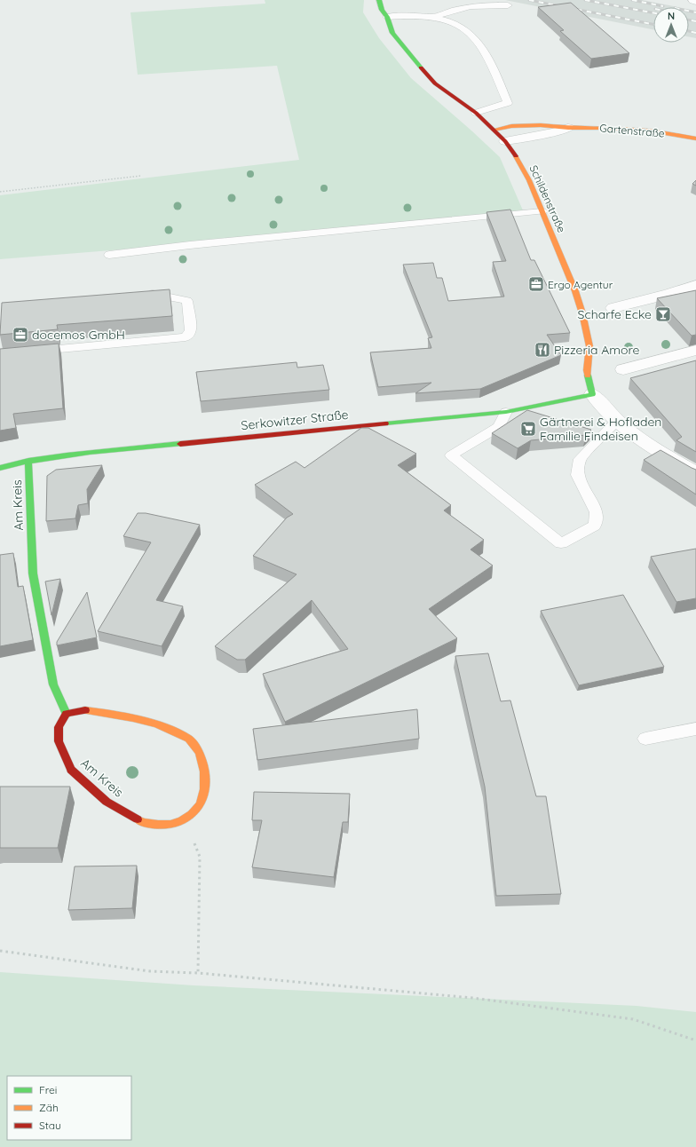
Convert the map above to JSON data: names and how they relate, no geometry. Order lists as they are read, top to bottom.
{
  "streets": {
    "street": [
      "Gartenstraße",
      "Schildenstraße",
      "Serkowitzer Straße",
      "Am Kreis"
    ]
  },
  "crossings": [
    ["Gartenstraße", "Schildenstraße"],
    ["Schildenstraße", "Serkowitzer Straße"],
    ["Serkowitzer Straße", "Am Kreis"]
  ],
  "places": {
    "office": ["Ergo Agentur", "docemos GmbH"],
    "bar": ["Scharfe Ecke"],
    "restaurant": ["Pizzeria Amore"],
    "supermarket": ["Gärtnerei & Hofladen Familie Findeisen"]
  },
  "legend": ["Frei", "Zäh", "Stau"],
  "north": "top"
}
